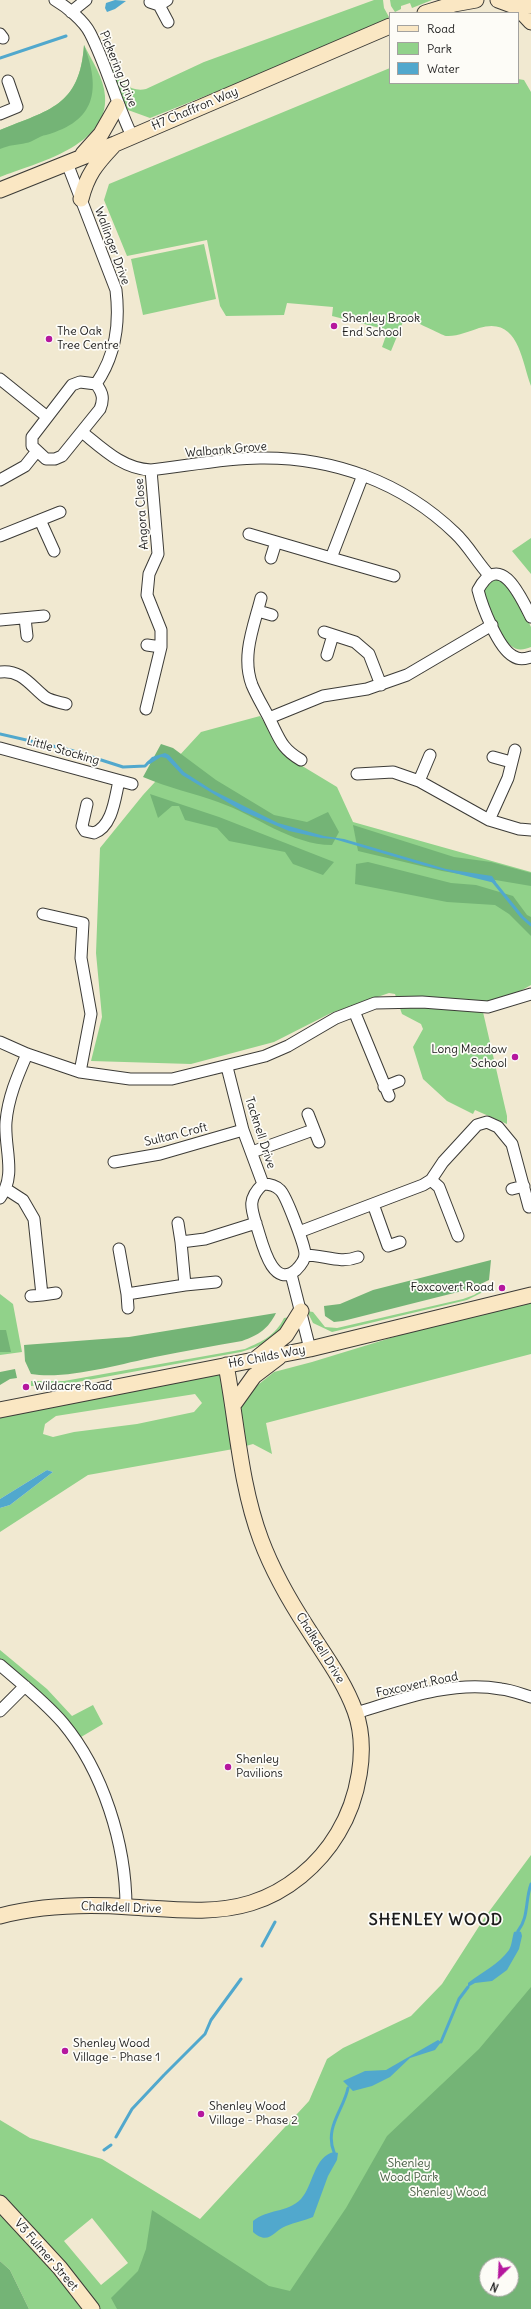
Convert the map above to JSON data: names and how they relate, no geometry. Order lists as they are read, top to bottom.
{
  "streets": {
    "street": [
      "Pickering Drive",
      "H7 Chaffron Way",
      "Wallinger Drive",
      "Walbank Grove",
      "Angora Close",
      "Little Stocking",
      "Tacknell Drive",
      "Sultan Croft",
      "H6 Childs Way",
      "Chalkdell Drive",
      "Foxcovert Road",
      "V3 Fulmer Street"
    ]
  },
  "crossings": [
    ["Pickering Drive", "H7 Chaffron Way"],
    ["H7 Chaffron Way", "Wallinger Drive"],
    ["Walbank Grove", "Angora Close"],
    ["Tacknell Drive", "Sultan Croft"],
    ["H6 Childs Way", "Chalkdell Drive"],
    ["Chalkdell Drive", "Foxcovert Road"]
  ],
  "districts": ["SHENLEY WOOD"],
  "parks": ["Shenley Wood Park", "Shenley Wood"],
  "places": [
    "Shenley Brook End School",
    "The Oak Tree Centre",
    "Long Meadow School",
    "Foxcovert Road",
    "Wildacre Road",
    "Shenley Pavilions",
    "Shenley Wood Village - Phase 1",
    "Shenley Wood Village - Phase 2"
  ],
  "legend": ["Road", "Park", "Water"],
  "north": "bottom left"
}
